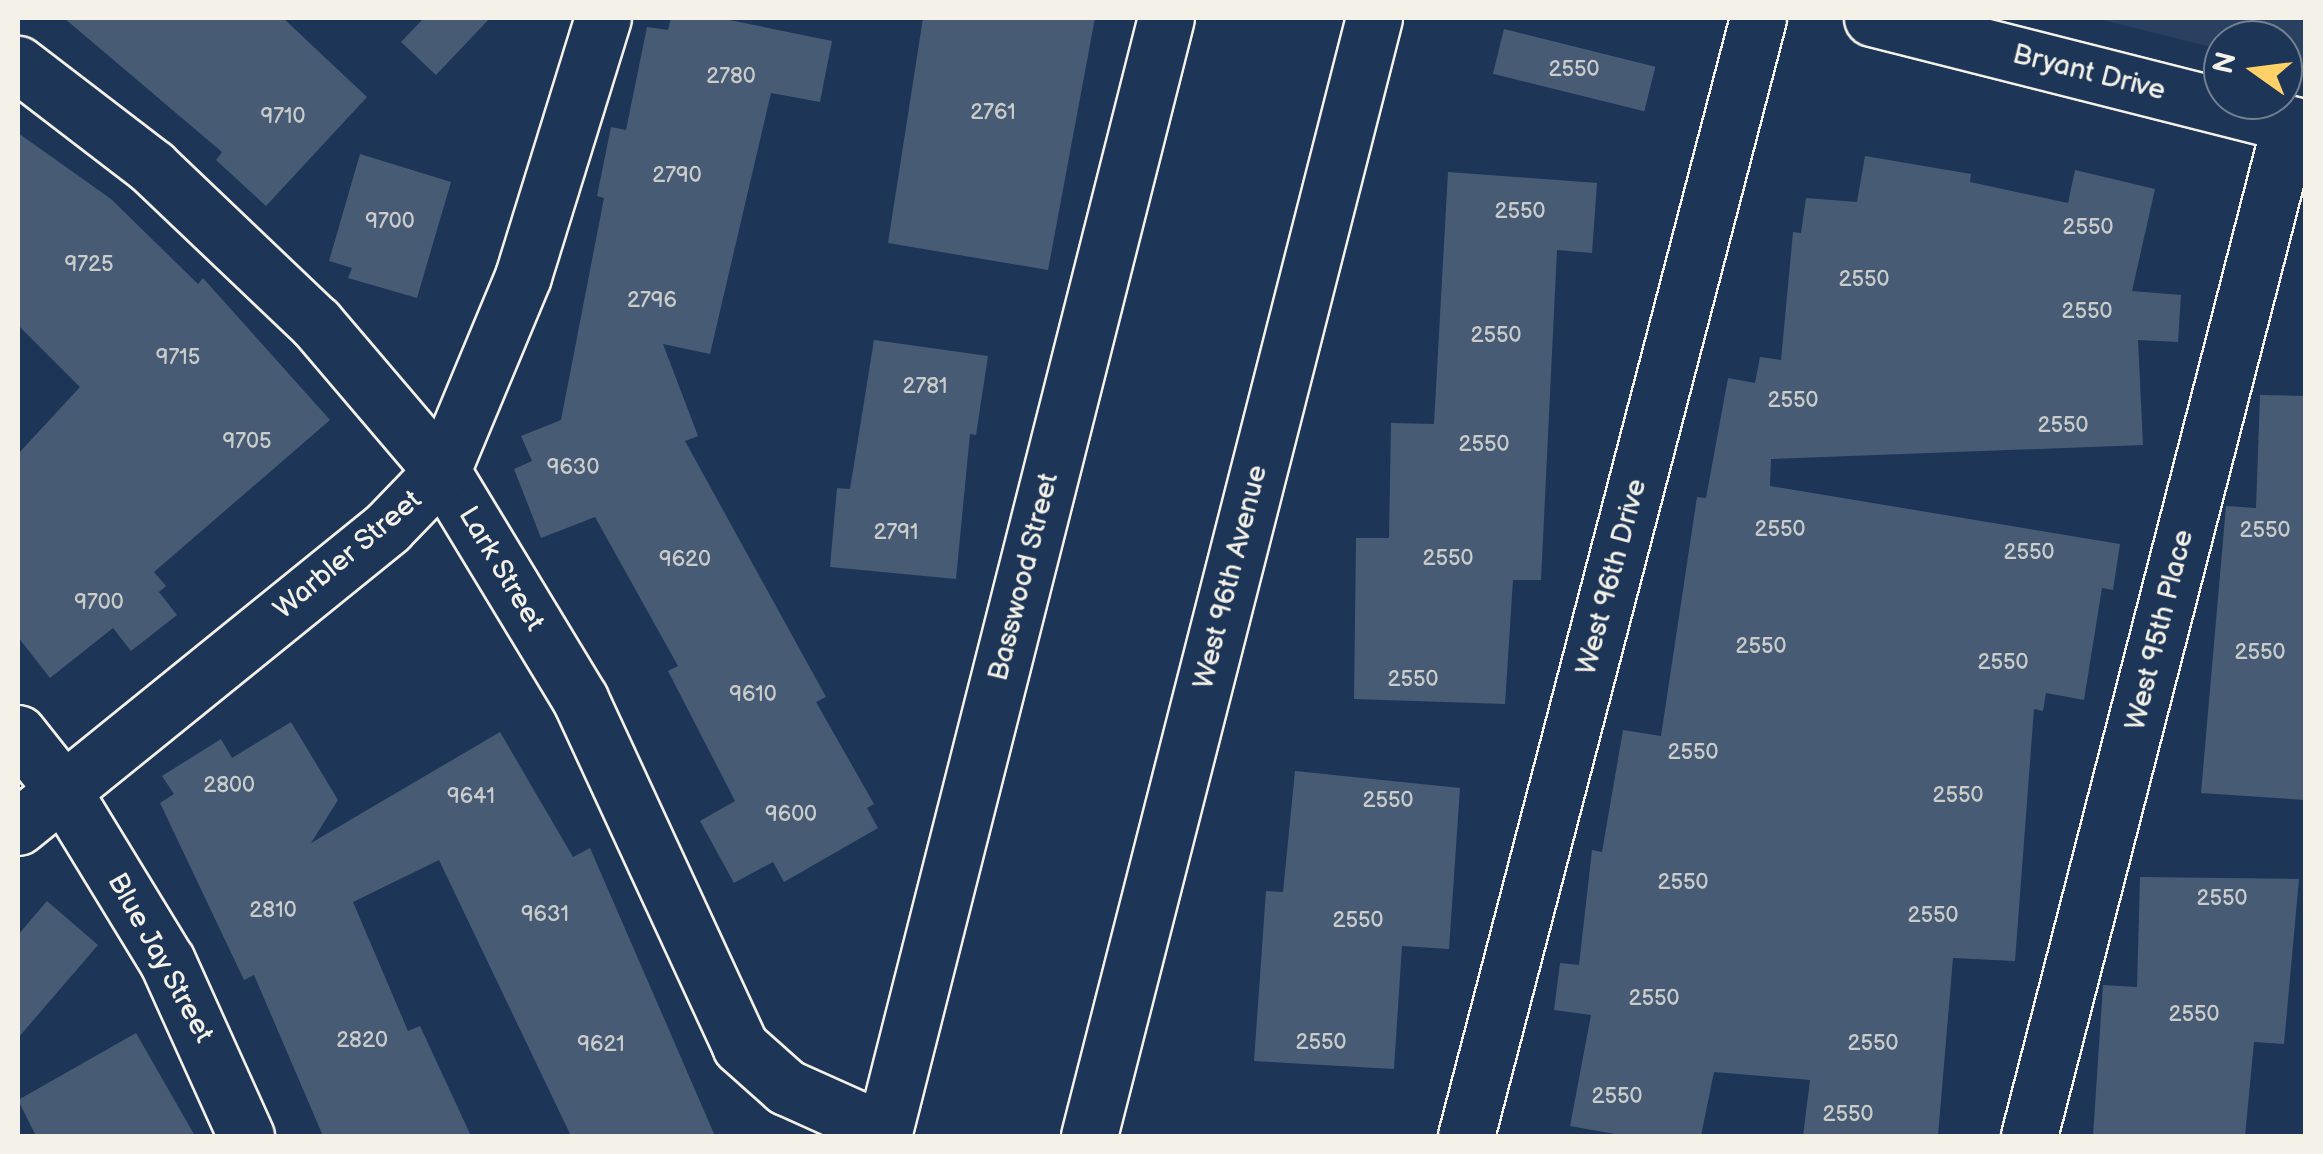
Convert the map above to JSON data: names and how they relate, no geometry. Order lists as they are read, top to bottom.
{
  "streets": {
    "street": [
      "Bryant Drive",
      "Warbler Street",
      "Lark Street",
      "Basswood Street",
      "West 96th Avenue",
      "West 96th Drive",
      "West 95th Place",
      "Blue Jay Street"
    ]
  },
  "crossings": [
    ["Bryant Drive", "West 95th Place"],
    ["Warbler Street", "Lark Street"],
    ["Warbler Street", "Blue Jay Street"],
    ["Lark Street", "Basswood Street"]
  ],
  "house_numbers": [
    "2550",
    "2780",
    "2761",
    "9710",
    "2790",
    "2550",
    "9700",
    "2550",
    "9725",
    "2550",
    "2796",
    "2550",
    "2550",
    "9715",
    "2781",
    "2550",
    "2550",
    "9705",
    "2550",
    "9630",
    "2550",
    "2550",
    "2791",
    "2550",
    "2550",
    "9620",
    "9700",
    "2550",
    "2550",
    "2550",
    "2550",
    "9610",
    "2550",
    "2800",
    "2550",
    "9641",
    "2550",
    "9600",
    "2550",
    "2550",
    "2810",
    "9631",
    "2550",
    "2550",
    "2550",
    "2550",
    "2820",
    "2550",
    "2550",
    "9621",
    "2550",
    "2550"
  ],
  "north": "left"
}
